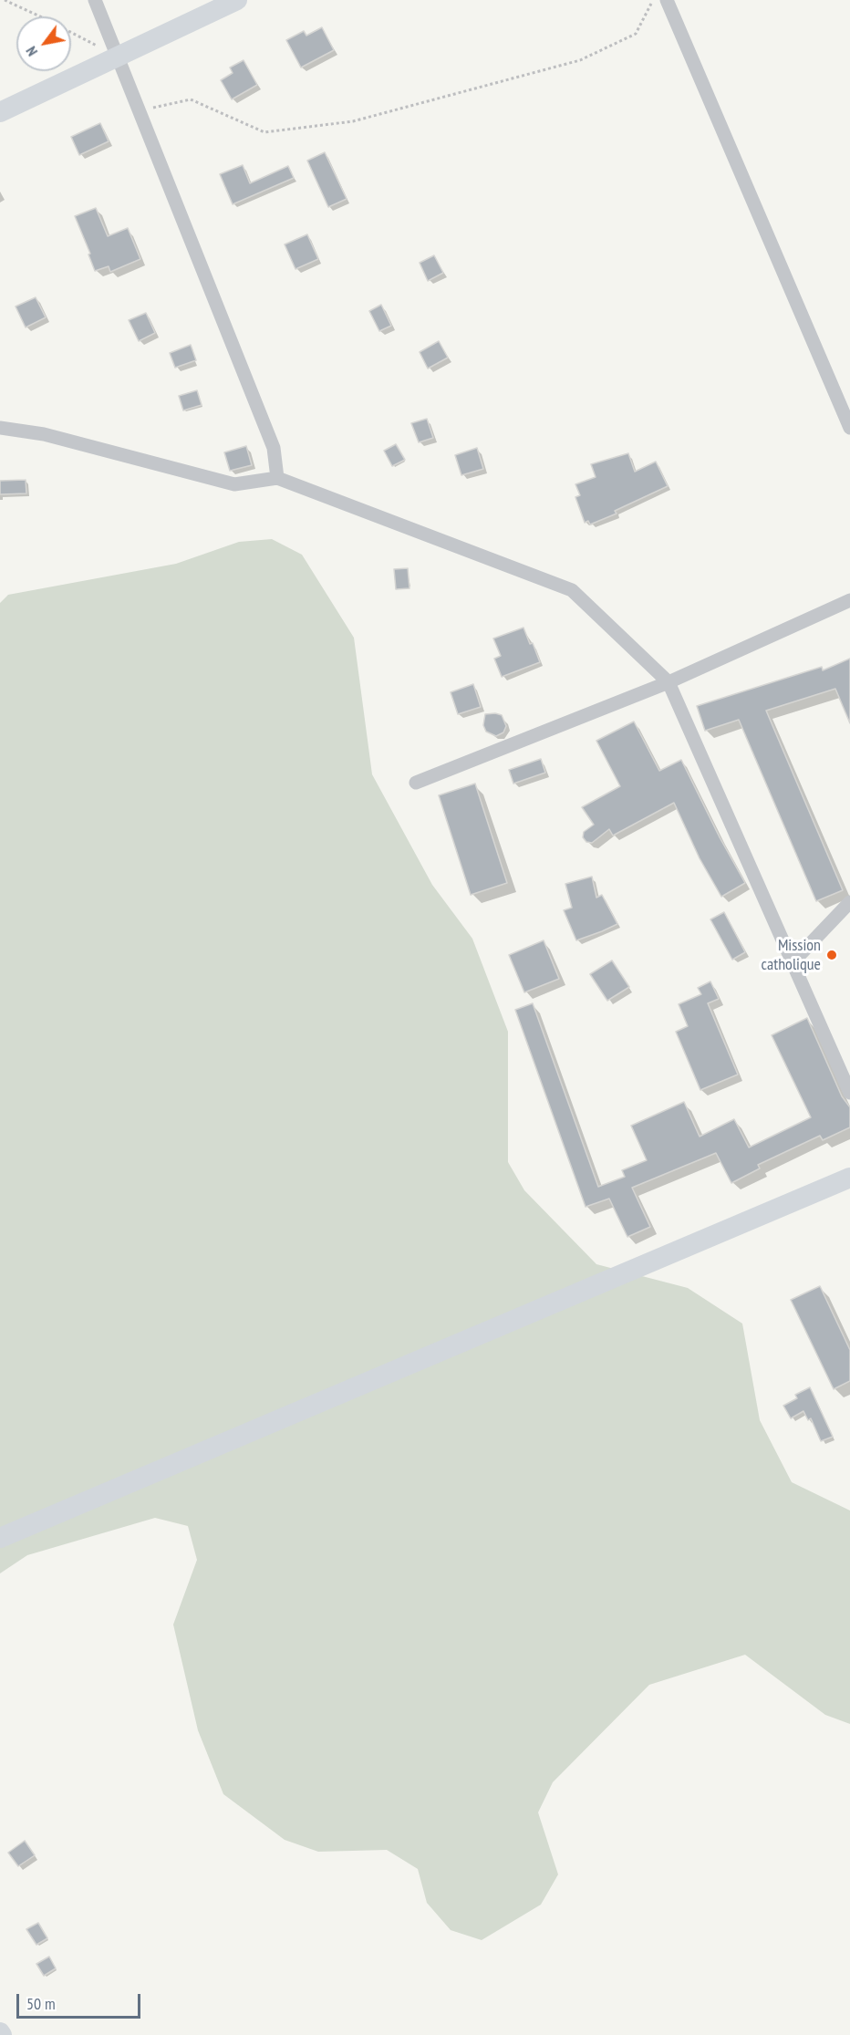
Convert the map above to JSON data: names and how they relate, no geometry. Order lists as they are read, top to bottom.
{
  "places": ["Mission catholique"],
  "scale_bar": "50 m",
  "north": "bottom left"
}
